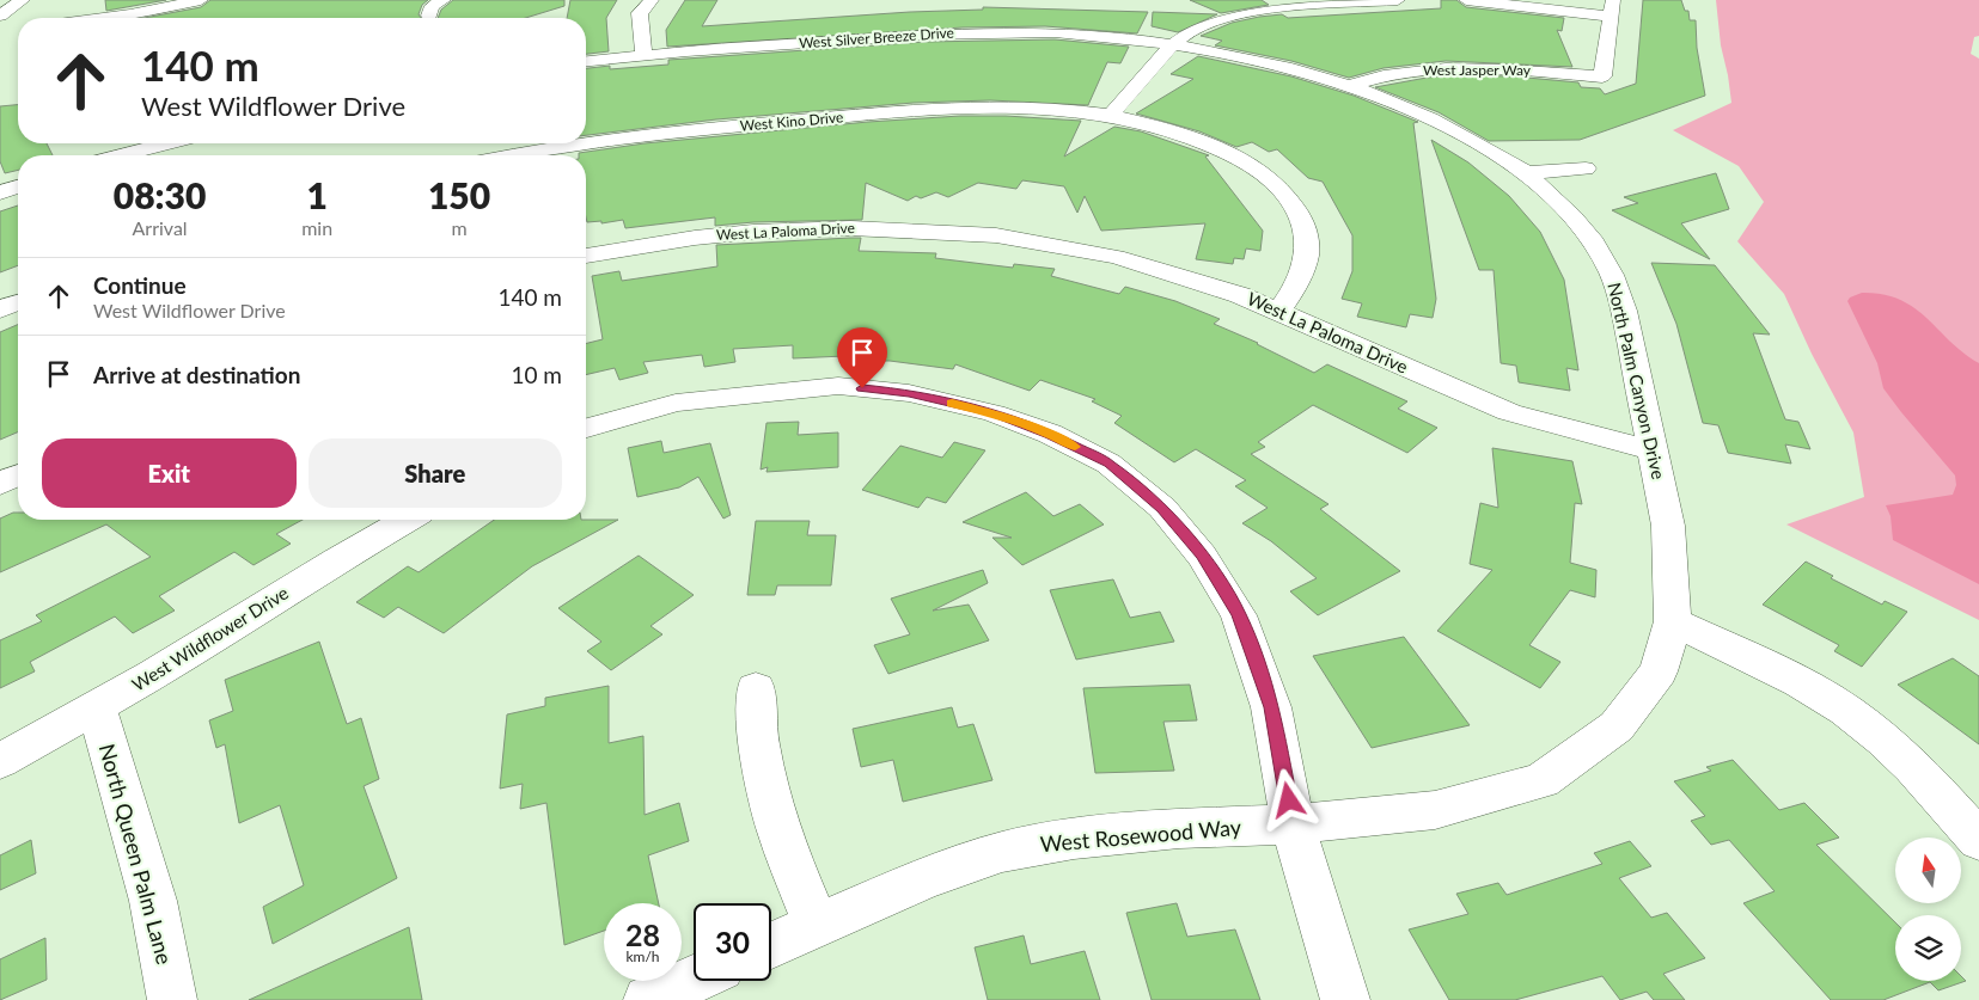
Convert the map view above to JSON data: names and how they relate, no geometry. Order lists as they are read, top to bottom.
{
  "streets": {
    "street": [
      "West Silver Breeze Drive",
      "West Jasper Way",
      "West Kino Drive",
      "West La Paloma Drive",
      "North Palm Canyon Drive",
      "West Wildflower Drive",
      "West Rosewood Way",
      "North Queen Palm Lane"
    ]
  },
  "crossings": [
    ["West Silver Breeze Drive", "North Palm Canyon Drive"],
    ["West Jasper Way", "North Palm Canyon Drive"],
    ["West Kino Drive", "West La Paloma Drive"],
    ["West La Paloma Drive", "North Palm Canyon Drive"],
    ["North Palm Canyon Drive", "West Rosewood Way"],
    ["West Wildflower Drive", "North Queen Palm Lane"]
  ],
  "north": "top",
  "page": {
    "turn": ["140 m", "West Wildflower Drive"],
    "eta": [
      "08:30",
      "Arrival",
      "1",
      "min",
      "150",
      "m"
    ],
    "list": [
      {
        "name": "Continue",
        "note": "West Wildflower Drive",
        "value": "140 m"
      },
      {
        "name": "Arrive at destination",
        "value": "10 m"
      }
    ],
    "buttons": ["Exit", "Share"],
    "speed": "28 km/h",
    "limit": "30"
  }
}
